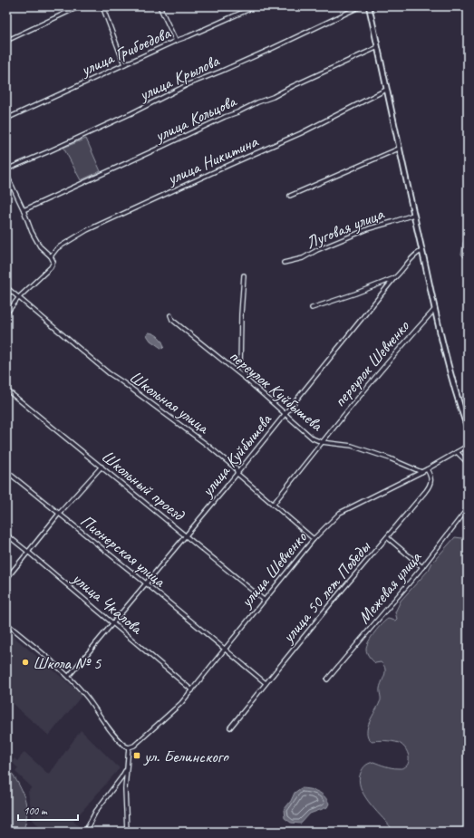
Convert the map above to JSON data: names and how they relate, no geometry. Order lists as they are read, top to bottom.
{
  "streets": {
    "street": [
      "улица Грибоедова",
      "улица Крылова",
      "улица Кольцова",
      "улица Никитина",
      "Луговая улица",
      "переулок Шевченко",
      "переулок Куйбышева",
      "Школьная улица",
      "улица Куйбышева",
      "Школьный проезд",
      "Пионерская улица",
      "улица Шевченко",
      "Межевая улица",
      "улица 50 лет Победы",
      "улица Чкалова"
    ]
  },
  "crossings": [
    ["переулок Шевченко", "переулок Куйбышева"],
    ["переулок Шевченко", "Школьная улица"],
    ["переулок Куйбышева", "улица Куйбышева"],
    ["переулок Куйбышева", "улица Шевченко"],
    ["Школьная улица", "улица Куйбышева"],
    ["Школьная улица", "улица Шевченко"],
    ["улица Куйбышева", "Школьный проезд"],
    ["улица Куйбышева", "Пионерская улица"],
    ["улица Куйбышева", "улица Чкалова"],
    ["Школьный проезд", "улица Шевченко"],
    ["Пионерская улица", "улица Шевченко"],
    ["Пионерская улица", "улица 50 лет Победы"],
    ["улица Шевченко", "улица 50 лет Победы"],
    ["улица Шевченко", "улица Чкалова"]
  ],
  "places": {
    "other": ["Школа № 5"],
    "transit": ["ул. Белинского"]
  },
  "scale_bar": "100 m"
}
